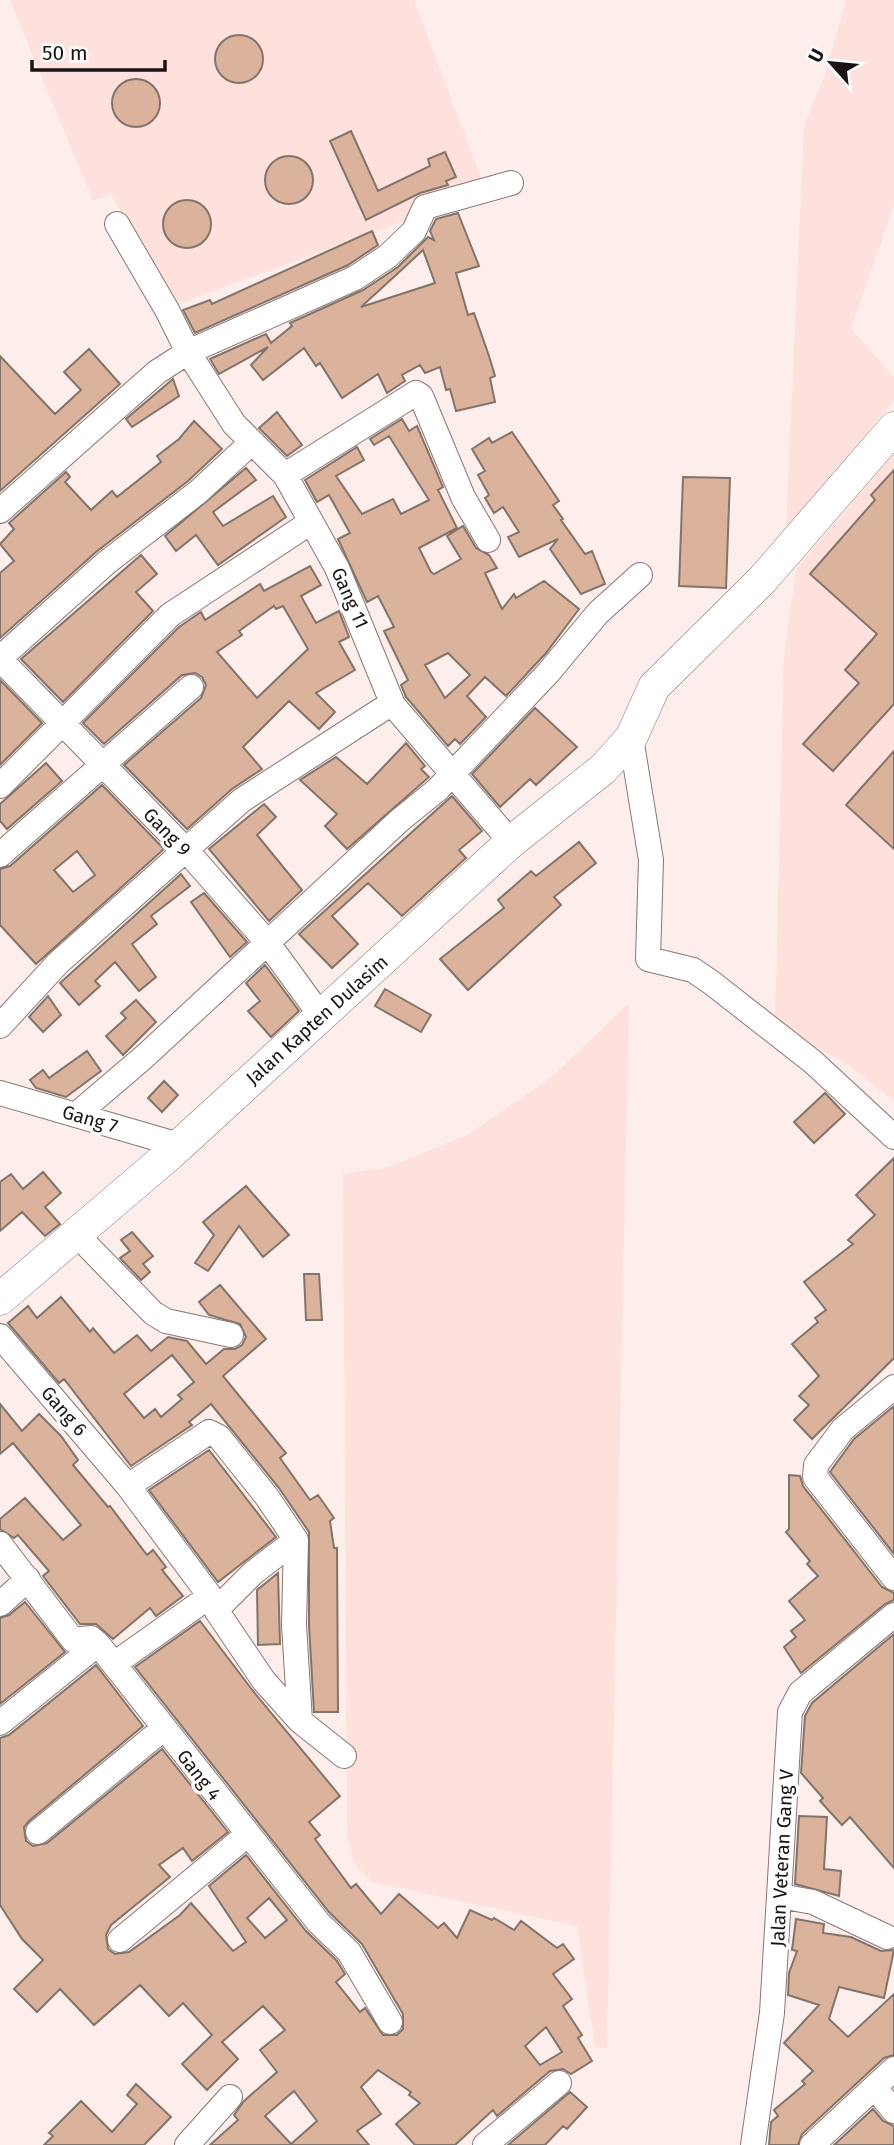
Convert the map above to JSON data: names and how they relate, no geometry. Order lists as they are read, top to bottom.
{
  "streets": {
    "main road": ["Jalan Kapten Dulasim"],
    "street": [
      "Gang 11",
      "Gang 9",
      "Gang 7",
      "Gang 6",
      "Gang 4",
      "Jalan Veteran Gang V"
    ]
  },
  "crossings": [
    ["Gang 11", "Jalan Kapten Dulasim"],
    ["Gang 9", "Jalan Kapten Dulasim"],
    ["Jalan Kapten Dulasim", "Gang 7"]
  ],
  "scale_bar": "50 m",
  "north": "top left"
}
